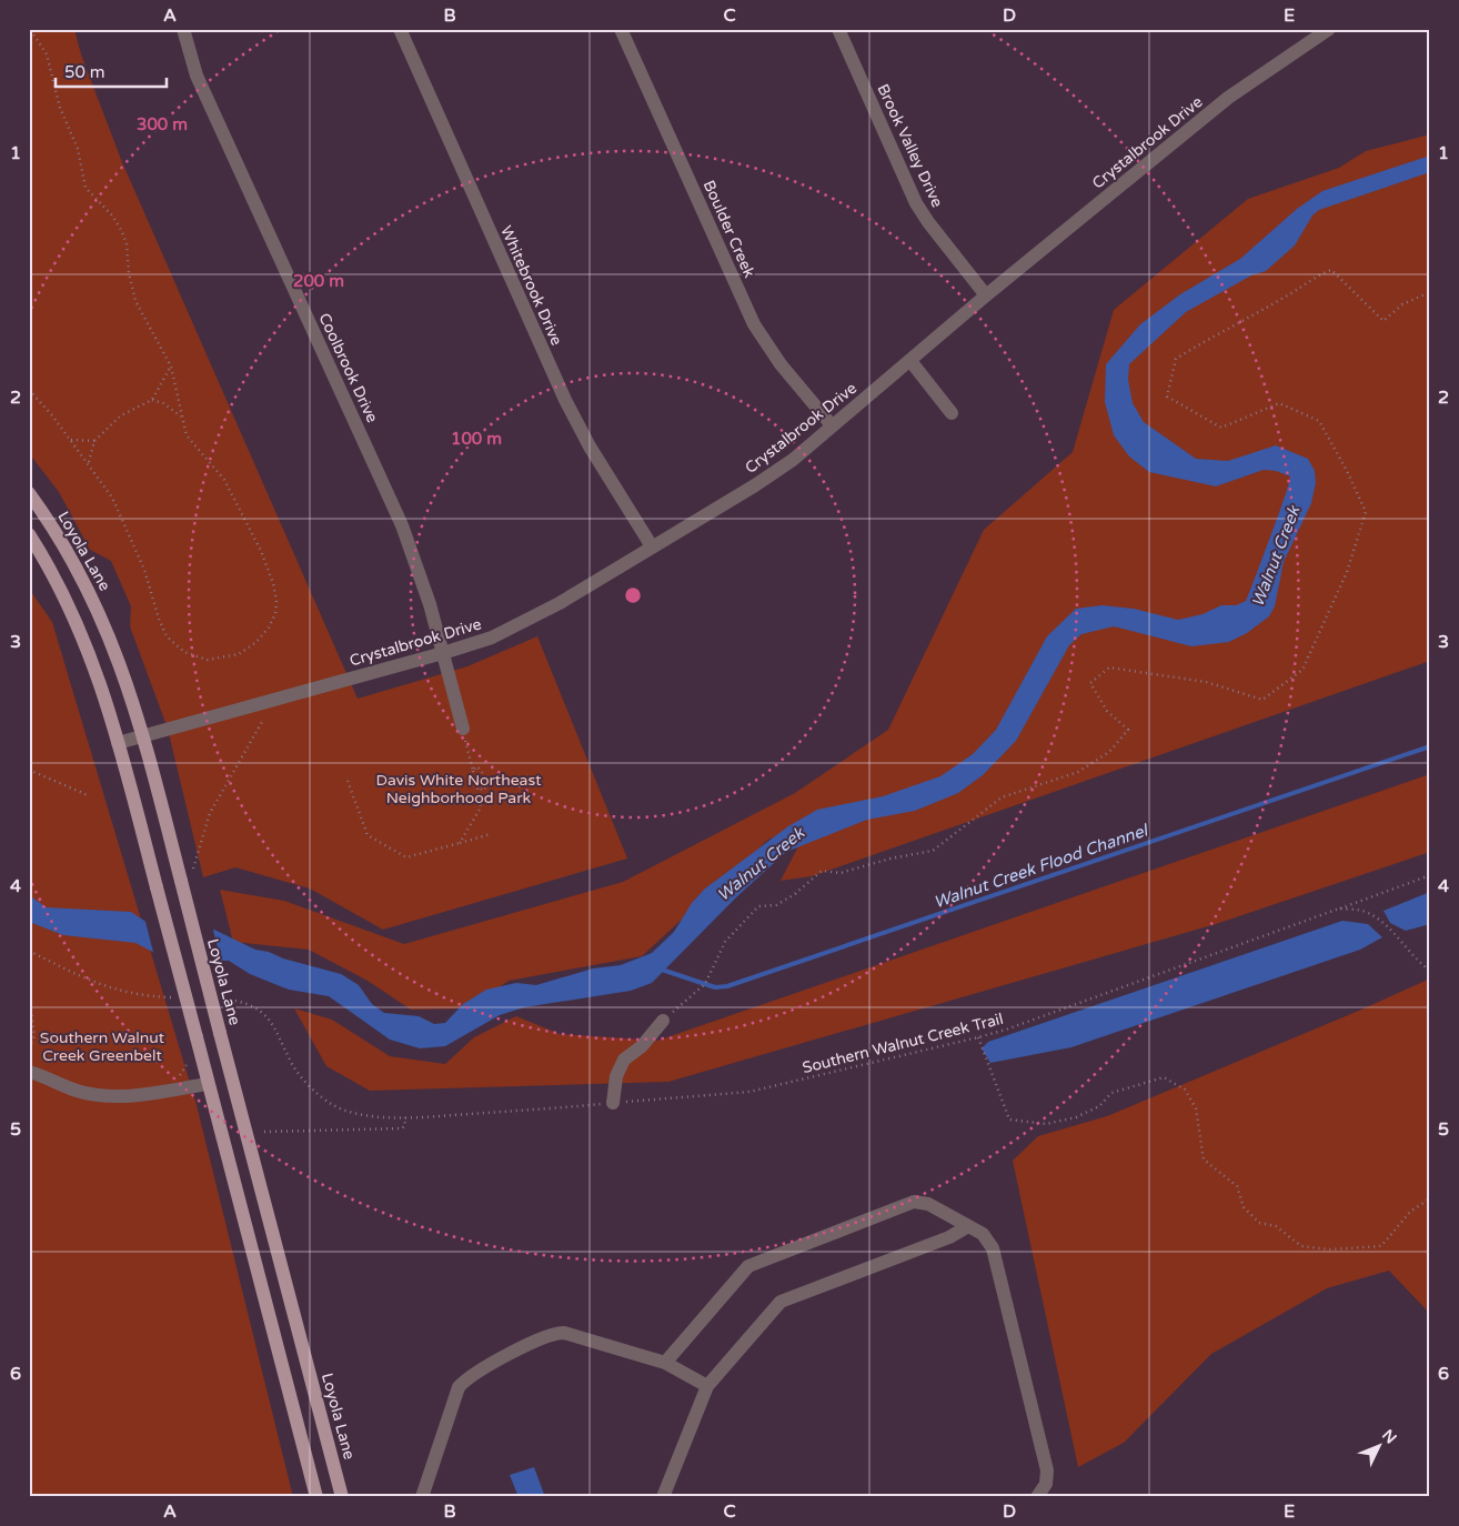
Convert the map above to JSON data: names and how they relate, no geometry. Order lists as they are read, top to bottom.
{
  "streets": {
    "main road": ["Loyola Lane"],
    "street": [
      "Crystalbrook Drive",
      "Brook Valley Drive",
      "Boulder Creek",
      "Whitebrook Drive",
      "Coolbrook Drive"
    ],
    "path": ["Southern Walnut Creek Trail"]
  },
  "crossings": [
    ["Crystalbrook Drive", "Brook Valley Drive"],
    ["Crystalbrook Drive", "Boulder Creek"],
    ["Crystalbrook Drive", "Whitebrook Drive"],
    ["Crystalbrook Drive", "Coolbrook Drive"],
    ["Crystalbrook Drive", "Loyola Lane"]
  ],
  "water": ["Walnut Creek", "Walnut Creek Flood Channel"],
  "parks": ["Davis White Northeast Neighborhood Park", "Southern Walnut Creek Greenbelt"],
  "scale_bar": "50 m",
  "north": "top right",
  "grid": {
    "columns": [
      "A",
      "B",
      "C",
      "D",
      "E"
    ],
    "rows": [
      "1",
      "2",
      "3",
      "4",
      "5",
      "6"
    ]
  },
  "rings": ["300 m", "200 m", "100 m"]
}
